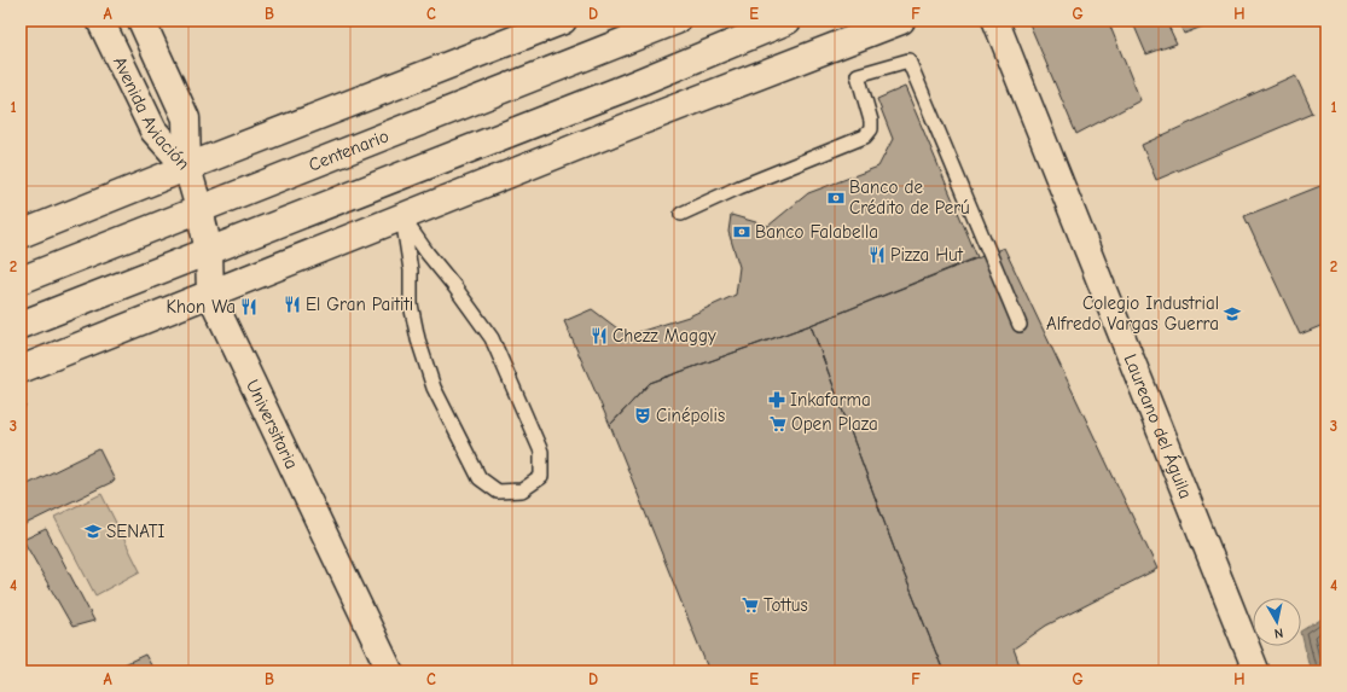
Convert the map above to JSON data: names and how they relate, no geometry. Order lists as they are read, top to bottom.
{
  "streets": {
    "main road": ["Avenida Aviación", "Centenario", "Universitaria"],
    "street": ["Laureano del Águila"]
  },
  "crossings": [
    ["Avenida Aviación", "Universitaria"],
    ["Centenario", "Universitaria"]
  ],
  "places": {
    "bank": ["Banco de Crédito de Perú", "Banco Falabella"],
    "restaurant": [
      "Pizza Hut",
      "El Gran Paititi",
      "Khon Wa",
      "Chezz Maggy"
    ],
    "school or university": ["Colegio Industrial Alfredo Vargas Guerra", "SENATI"],
    "pharmacy": ["Inkafarma"],
    "theatre": ["Cinépolis"],
    "supermarket": ["Open Plaza", "Tottus"]
  },
  "north": "bottom",
  "grid": {
    "columns": [
      "A",
      "B",
      "C",
      "D",
      "E",
      "F",
      "G",
      "H"
    ],
    "rows": [
      "1",
      "2",
      "3",
      "4"
    ]
  }
}
